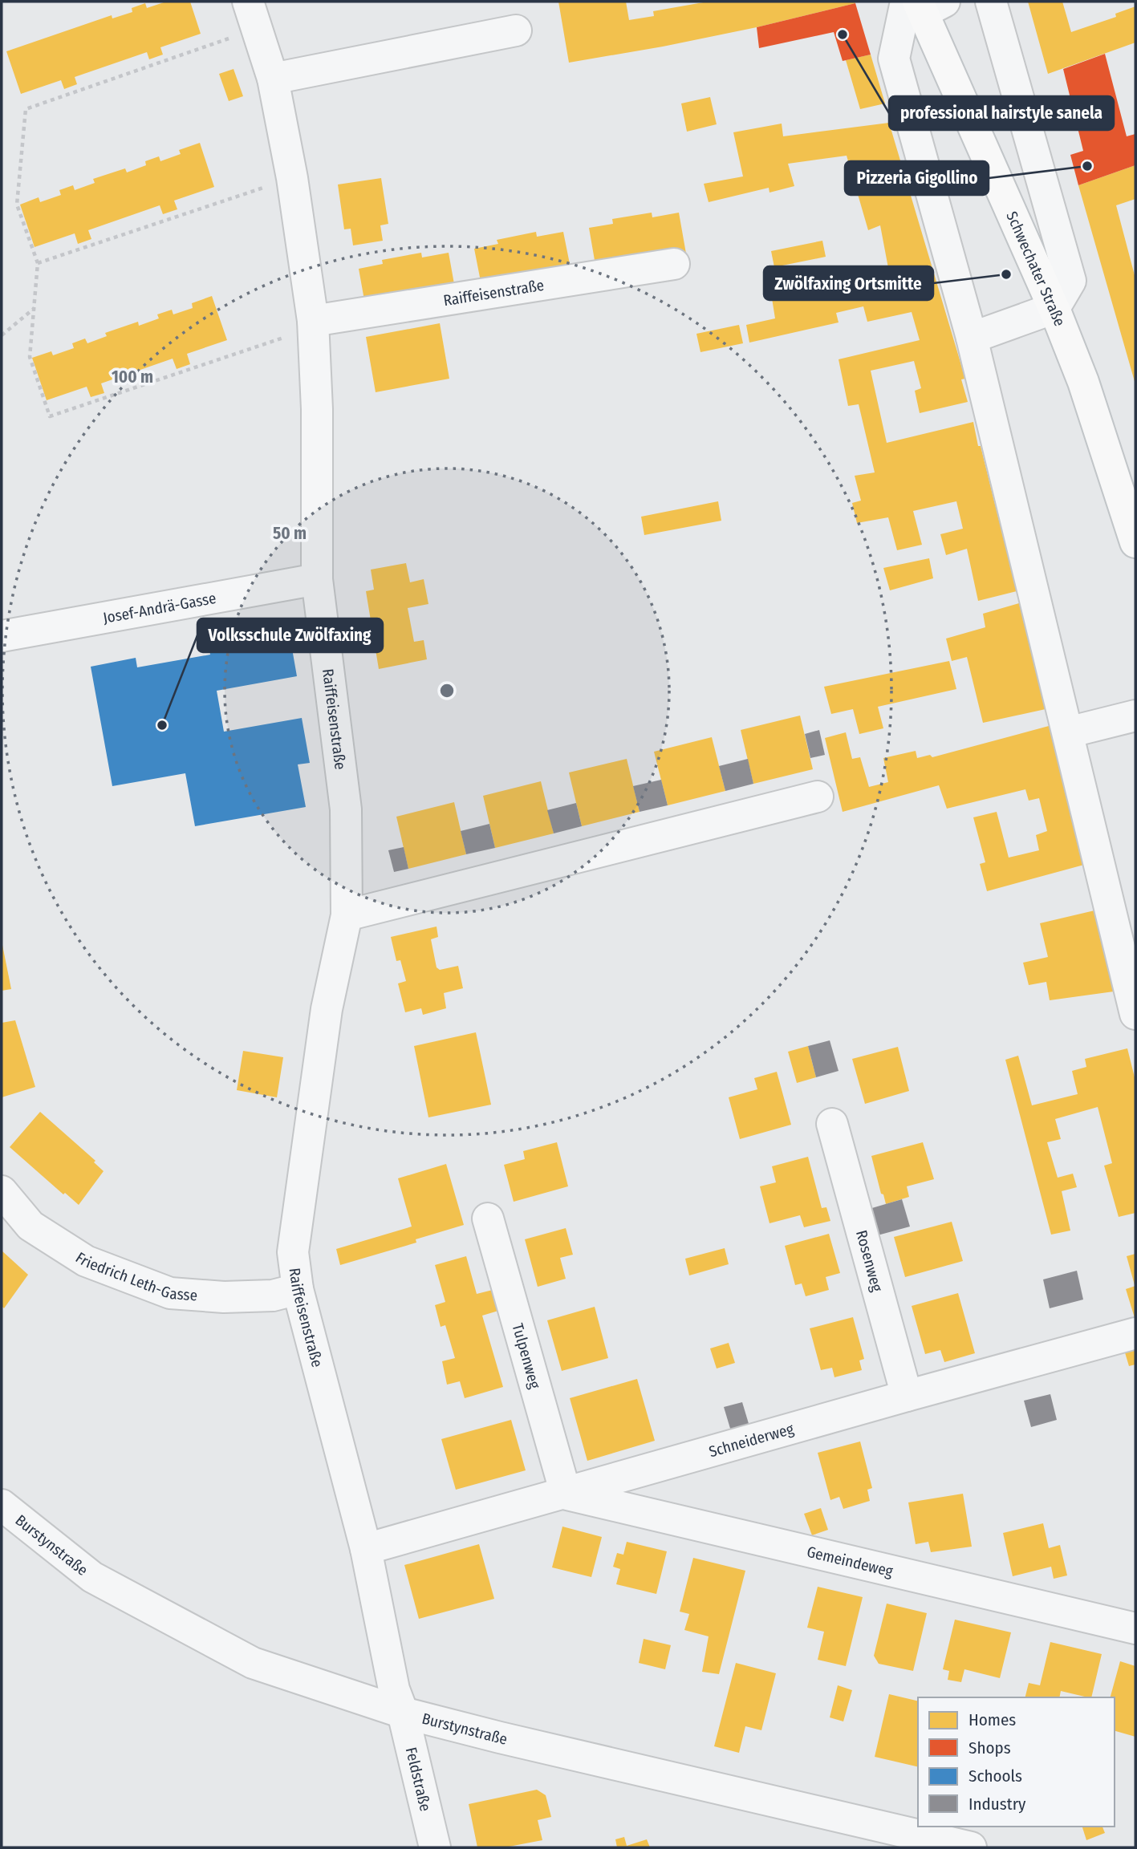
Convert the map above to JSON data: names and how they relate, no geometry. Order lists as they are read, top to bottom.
{
  "streets": {
    "main road": ["Schwechater Straße"],
    "street": [
      "Raiffeisenstraße",
      "Josef-Andrä-Gasse",
      "Rosenweg",
      "Friedrich Leth-Gasse",
      "Tulpenweg",
      "Schneiderweg",
      "Burstynstraße",
      "Gemeindeweg",
      "Feldstraße"
    ]
  },
  "crossings": [
    ["Raiffeisenstraße", "Josef-Andrä-Gasse"],
    ["Raiffeisenstraße", "Friedrich Leth-Gasse"],
    ["Raiffeisenstraße", "Schneiderweg"],
    ["Raiffeisenstraße", "Burstynstraße"],
    ["Raiffeisenstraße", "Feldstraße"],
    ["Rosenweg", "Schneiderweg"],
    ["Tulpenweg", "Schneiderweg"],
    ["Tulpenweg", "Gemeindeweg"],
    ["Schneiderweg", "Gemeindeweg"],
    ["Burstynstraße", "Feldstraße"]
  ],
  "places": [
    "professional hairstyle sanela",
    "Pizzeria Gigollino",
    "Zwölfaxing Ortsmitte",
    "Volksschule Zwölfaxing"
  ],
  "legend": [
    "Homes",
    "Shops",
    "Schools",
    "Industry"
  ],
  "rings": ["100 m", "50 m"]
}
